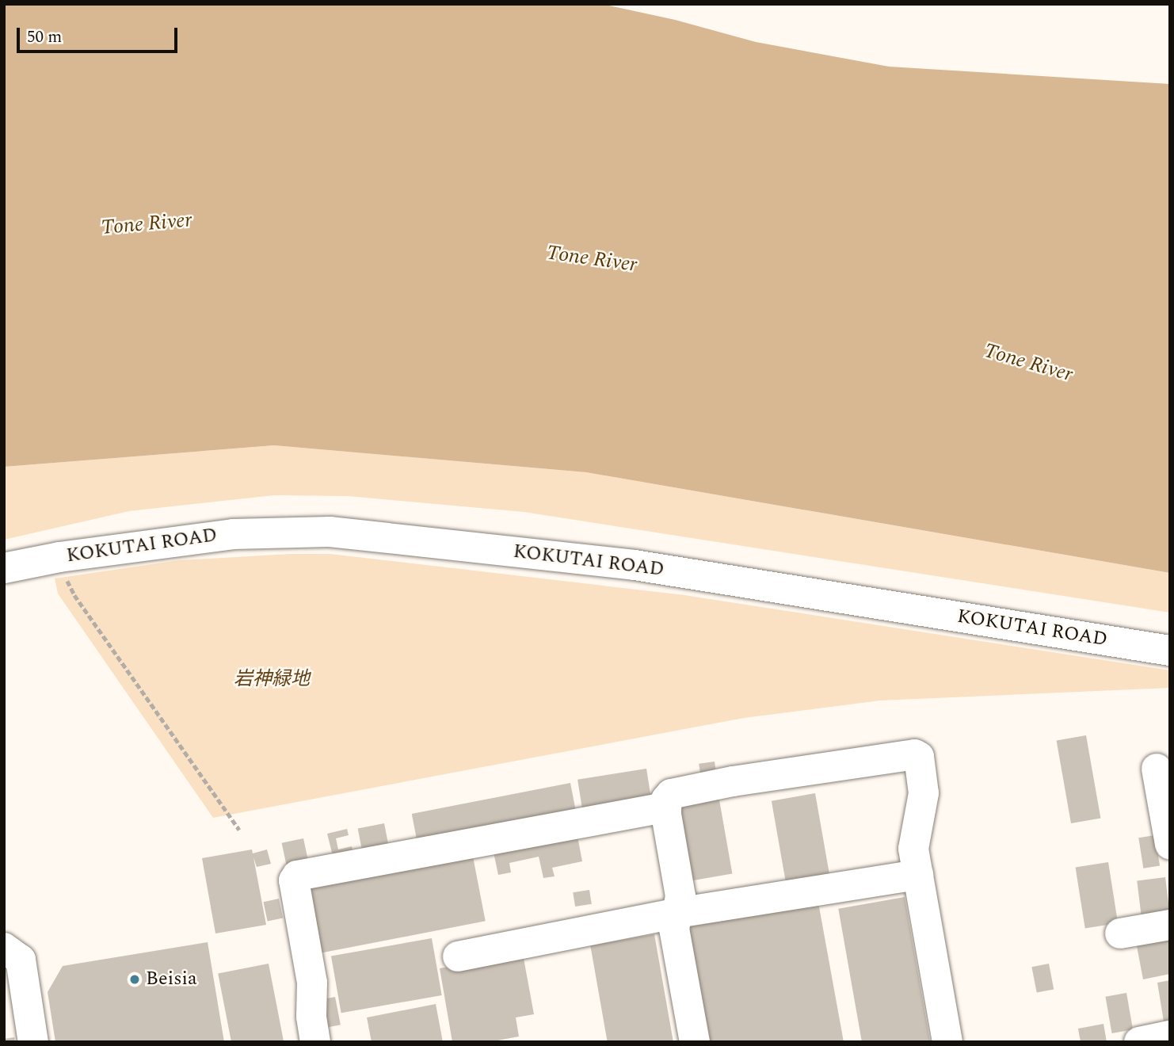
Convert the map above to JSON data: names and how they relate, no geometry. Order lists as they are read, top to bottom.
{
  "streets": {
    "street": ["KOKUTAI ROAD"]
  },
  "water": ["Tone River"],
  "parks": ["岩神緑地"],
  "places": ["Beisia"],
  "scale_bar": "50 m"
}
